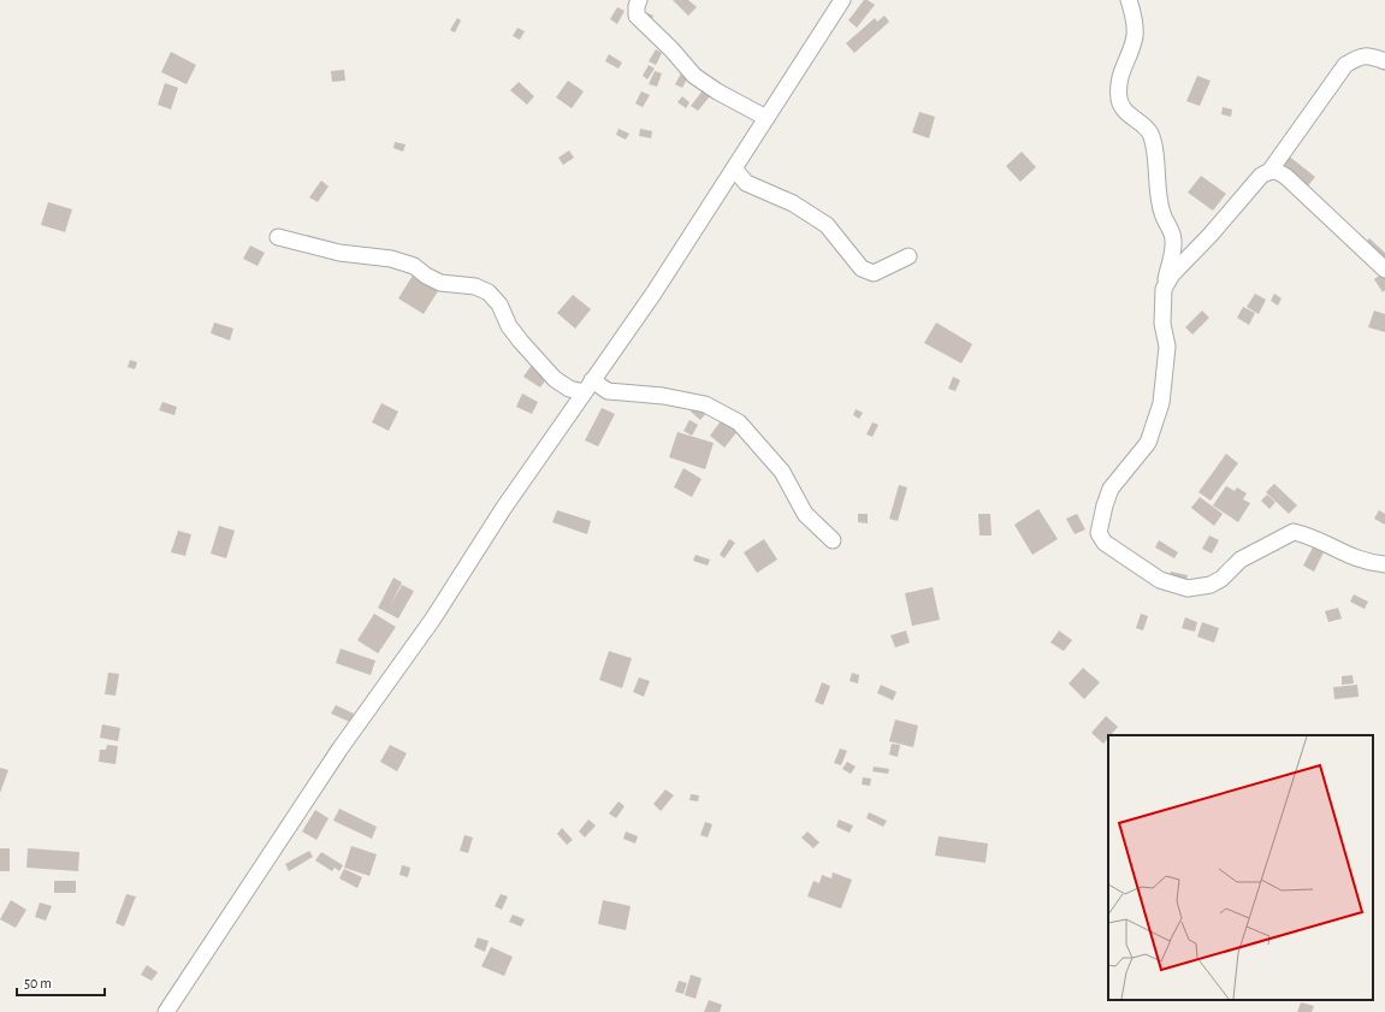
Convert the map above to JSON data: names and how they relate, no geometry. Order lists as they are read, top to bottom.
{
  "scale_bar": "50 m"
}
